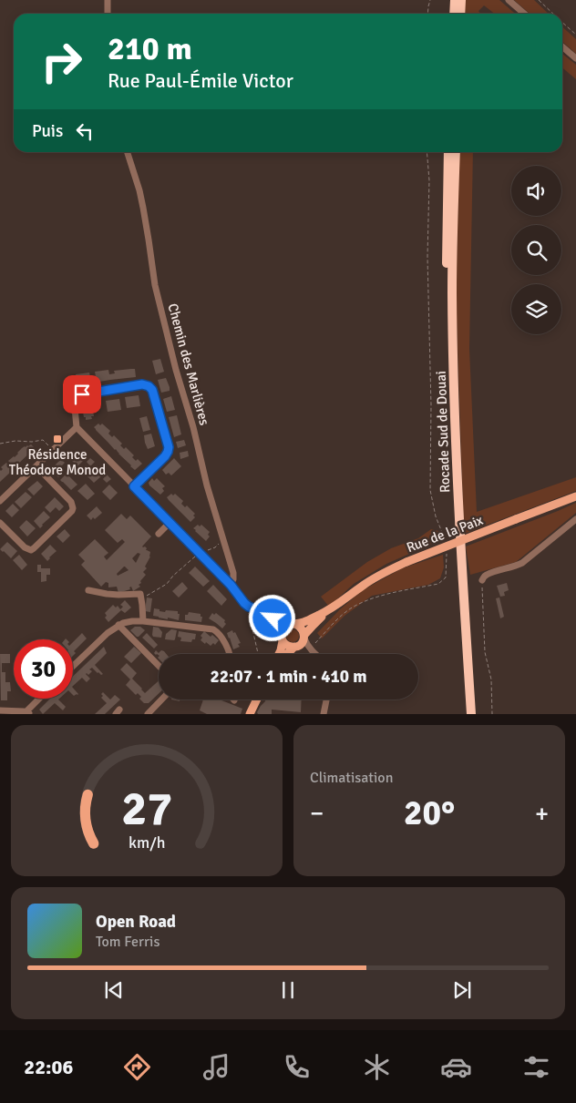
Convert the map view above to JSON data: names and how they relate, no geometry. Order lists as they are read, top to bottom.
{
  "streets": {
    "highway": ["Rocade Sud de Douai"],
    "main road": ["Rue de la Paix"],
    "street": ["Chemin des Marlières"]
  },
  "places": {
    "transit": ["Résidence Théodore Monod"]
  },
  "page": {
    "turn": ["210 m", "Rue Paul-Émile Victor"],
    "then": "Puis",
    "limit": "30",
    "trip": "22:07 · 1 min · 410 m",
    "tile": "Climatisation",
    "heat": ["−", "20°", "+"],
    "song": ["Open Road", "Tom Ferris"],
    "tabs": "22:06",
    "gauge": ["27", "km/h"]
  }
}
